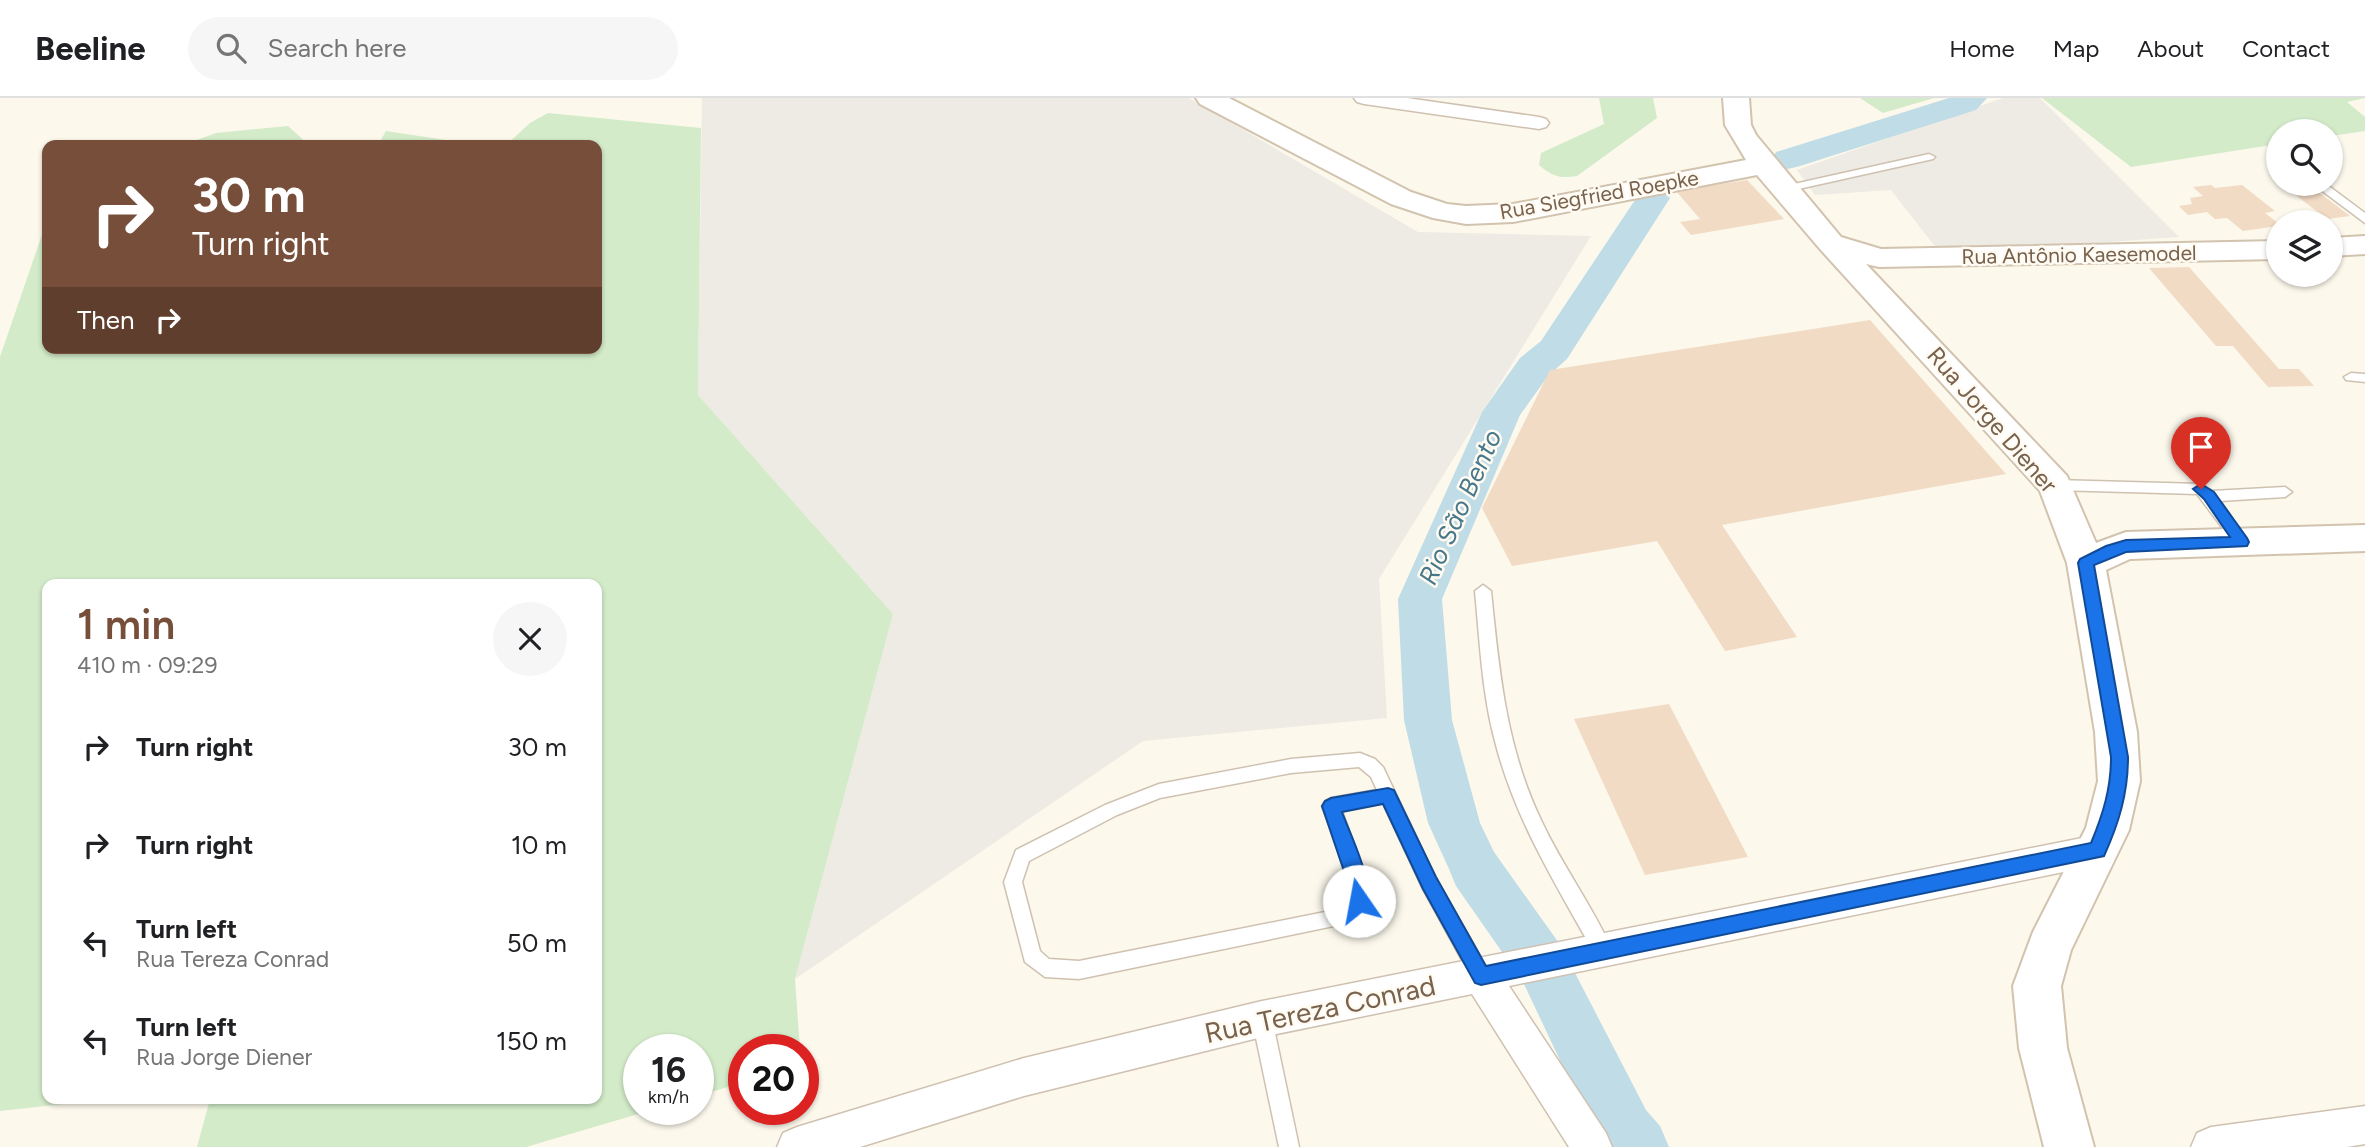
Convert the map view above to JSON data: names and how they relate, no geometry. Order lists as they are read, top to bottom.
{
  "streets": {
    "street": [
      "Rua Siegfried Roepke",
      "Rua Antônio Kaesemodel",
      "Rua Jorge Diener",
      "Rua Tereza Conrad"
    ]
  },
  "crossings": [
    ["Rua Siegfried Roepke", "Rua Jorge Diener"],
    ["Rua Antônio Kaesemodel", "Rua Jorge Diener"],
    ["Rua Jorge Diener", "Rua Tereza Conrad"]
  ],
  "water": ["Rio São Bento"],
  "page": {
    "header": "Beeline",
    "search": "Search here",
    "nav": [
      "Home",
      "Map",
      "About",
      "Contact"
    ],
    "turn": ["30 m", "Turn right"],
    "then": "Then",
    "heading": ["1 min", "410 m · 09:29"],
    "list": [
      {
        "name": "Turn right",
        "value": "30 m"
      },
      {
        "name": "Turn right",
        "value": "10 m"
      },
      {
        "name": "Turn left",
        "note": "Rua Tereza Conrad",
        "value": "50 m"
      },
      {
        "name": "Turn left",
        "note": "Rua Jorge Diener",
        "value": "150 m"
      }
    ],
    "speed": "16 km/h",
    "limit": "20"
  }
}
